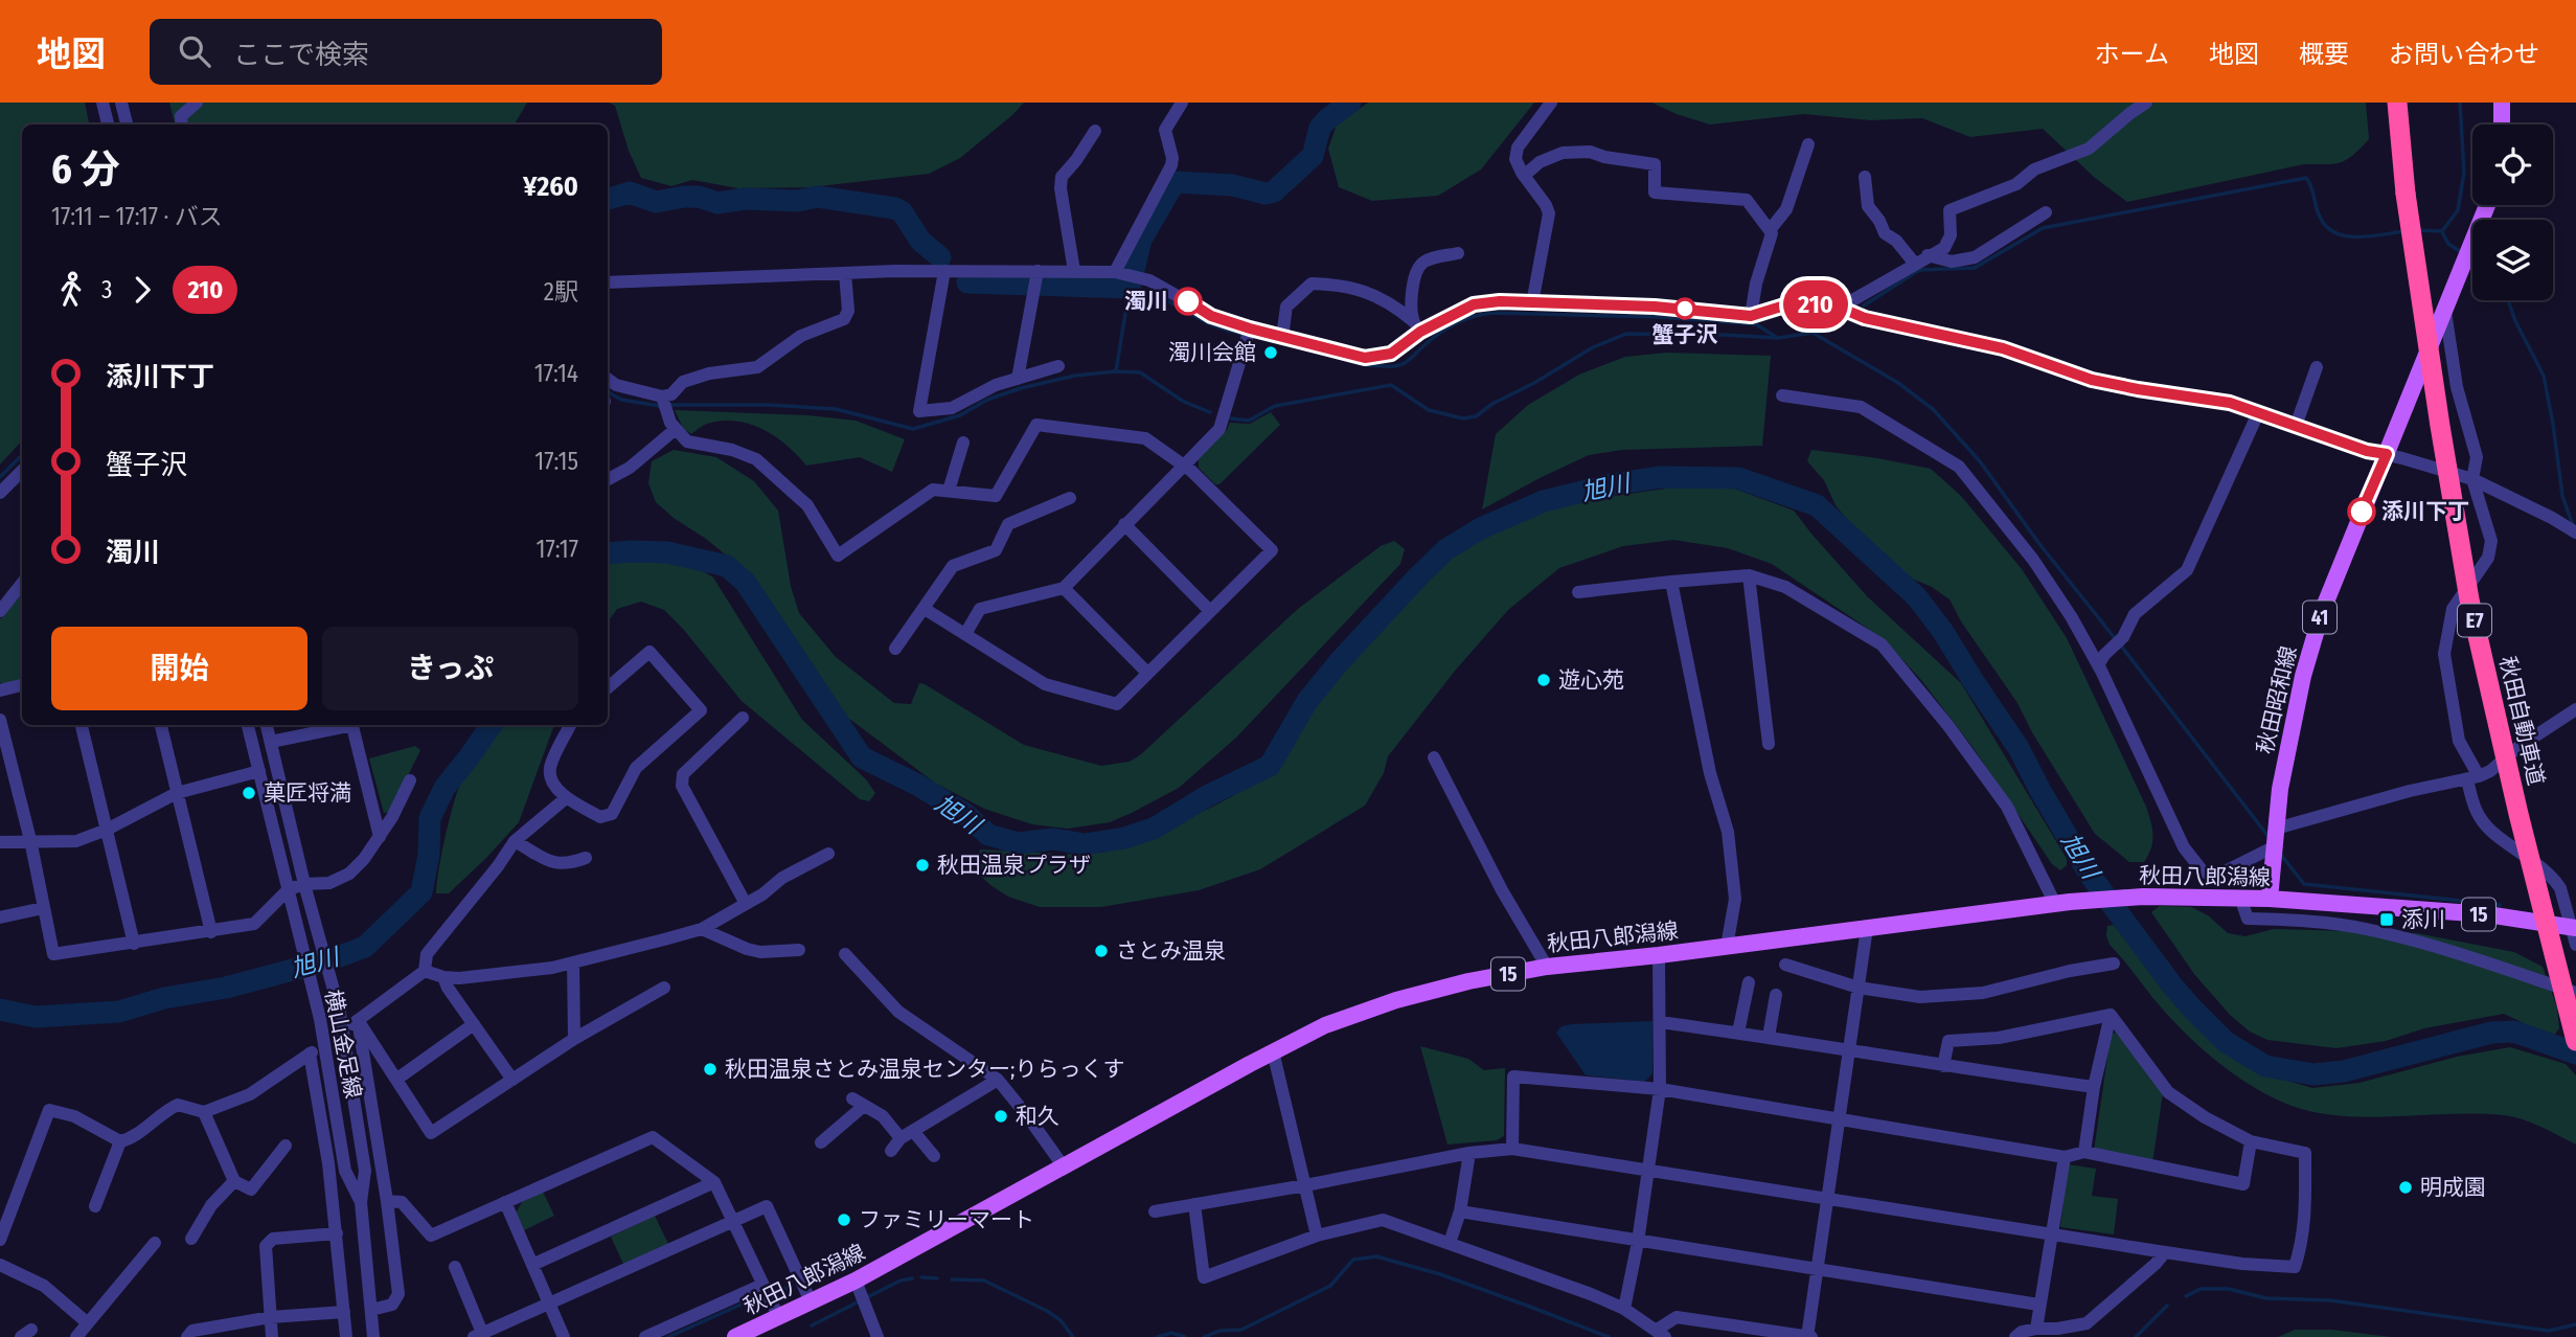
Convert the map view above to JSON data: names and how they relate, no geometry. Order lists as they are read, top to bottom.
{
  "streets": {
    "highway": ["E7", "秋田自動車道"],
    "main road": [
      "41",
      "秋田昭和線",
      "秋田八郎潟線",
      "15"
    ],
    "street": ["横山金足線"]
  },
  "crossings": [
    ["秋田昭和線", "秋田八郎潟線"]
  ],
  "water": ["旭川"],
  "places": {
    "other": [
      "濁川",
      "蟹子沢",
      "濁川会館",
      "添川下丁",
      "遊心苑",
      "菓匠将満",
      "秋田温泉プラザ",
      "さとみ温泉",
      "秋田温泉さとみ温泉センター;りらっくす",
      "和久",
      "明成園",
      "ファミリーマート"
    ],
    "transit": ["添川"]
  },
  "lines": ["bus line 210"],
  "page": {
    "header": "地図",
    "search": "ここで検索",
    "nav": [
      "ホーム",
      "地図",
      "概要",
      "お問い合わせ"
    ],
    "on_map": "210",
    "heading": ["6 分", "17:11 – 17:17 · バス", "¥260"],
    "legs": ["3", "210", "2駅"],
    "list": [
      {
        "name": "添川下丁",
        "value": "17:14"
      },
      {
        "name": "蟹子沢",
        "value": "17:15"
      },
      {
        "name": "濁川",
        "value": "17:17"
      }
    ],
    "buttons": ["開始", "きっぷ"]
  }
}
